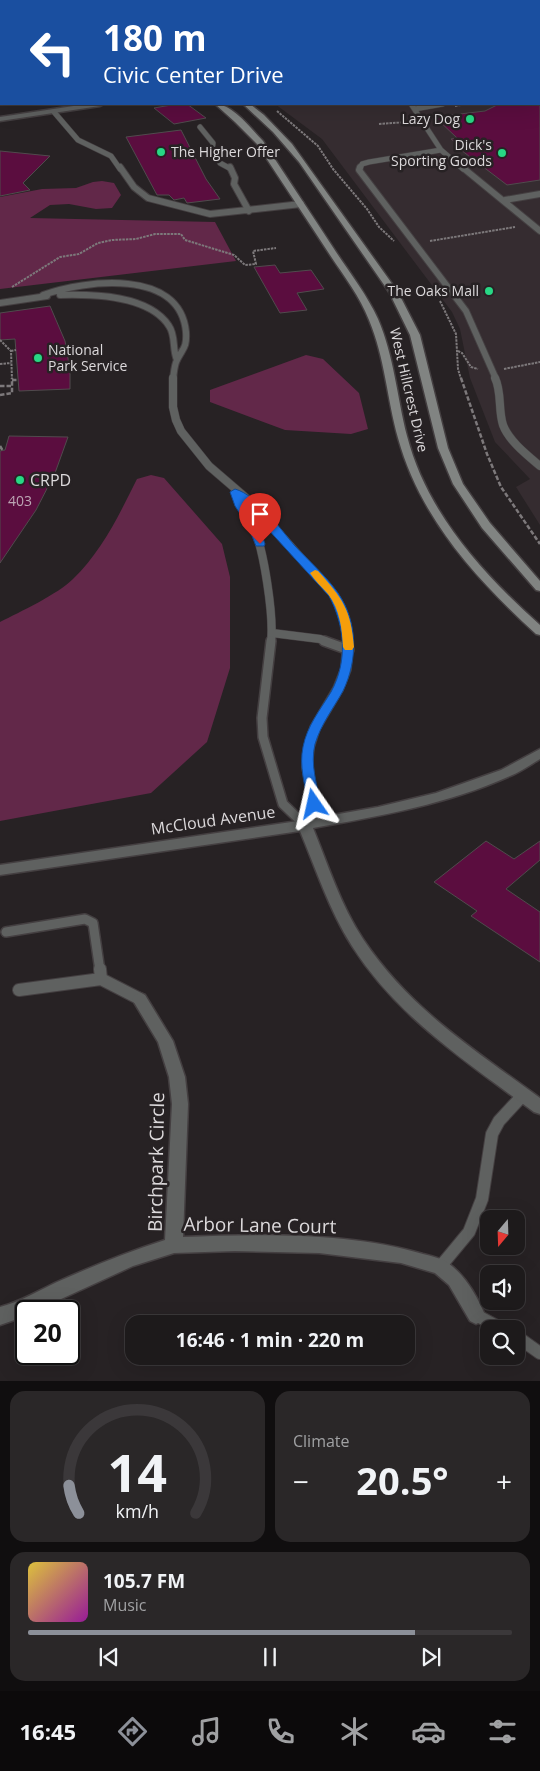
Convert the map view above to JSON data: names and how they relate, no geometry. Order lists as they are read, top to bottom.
{
  "streets": {
    "main road": ["West Hillcrest Drive"],
    "street": ["McCloud Avenue", "Birchpark Circle", "Arbor Lane Court"]
  },
  "crossings": [
    ["Birchpark Circle", "Arbor Lane Court"]
  ],
  "places": [
    "Lazy Dog",
    "The Higher Offer",
    "Dick's Sporting Goods",
    "The Oaks Mall",
    "National Park Service",
    "CRPD"
  ],
  "house_numbers": ["403"],
  "north": "bottom",
  "page": {
    "turn": ["180 m", "Civic Center Drive"],
    "limit": "20",
    "trip": "16:46 · 1 min · 220 m",
    "tile": "Climate",
    "heat": ["−", "20.5°", "+"],
    "song": ["105.7 FM", "Music"],
    "tabs": "16:45",
    "gauge": ["14", "km/h"]
  }
}
